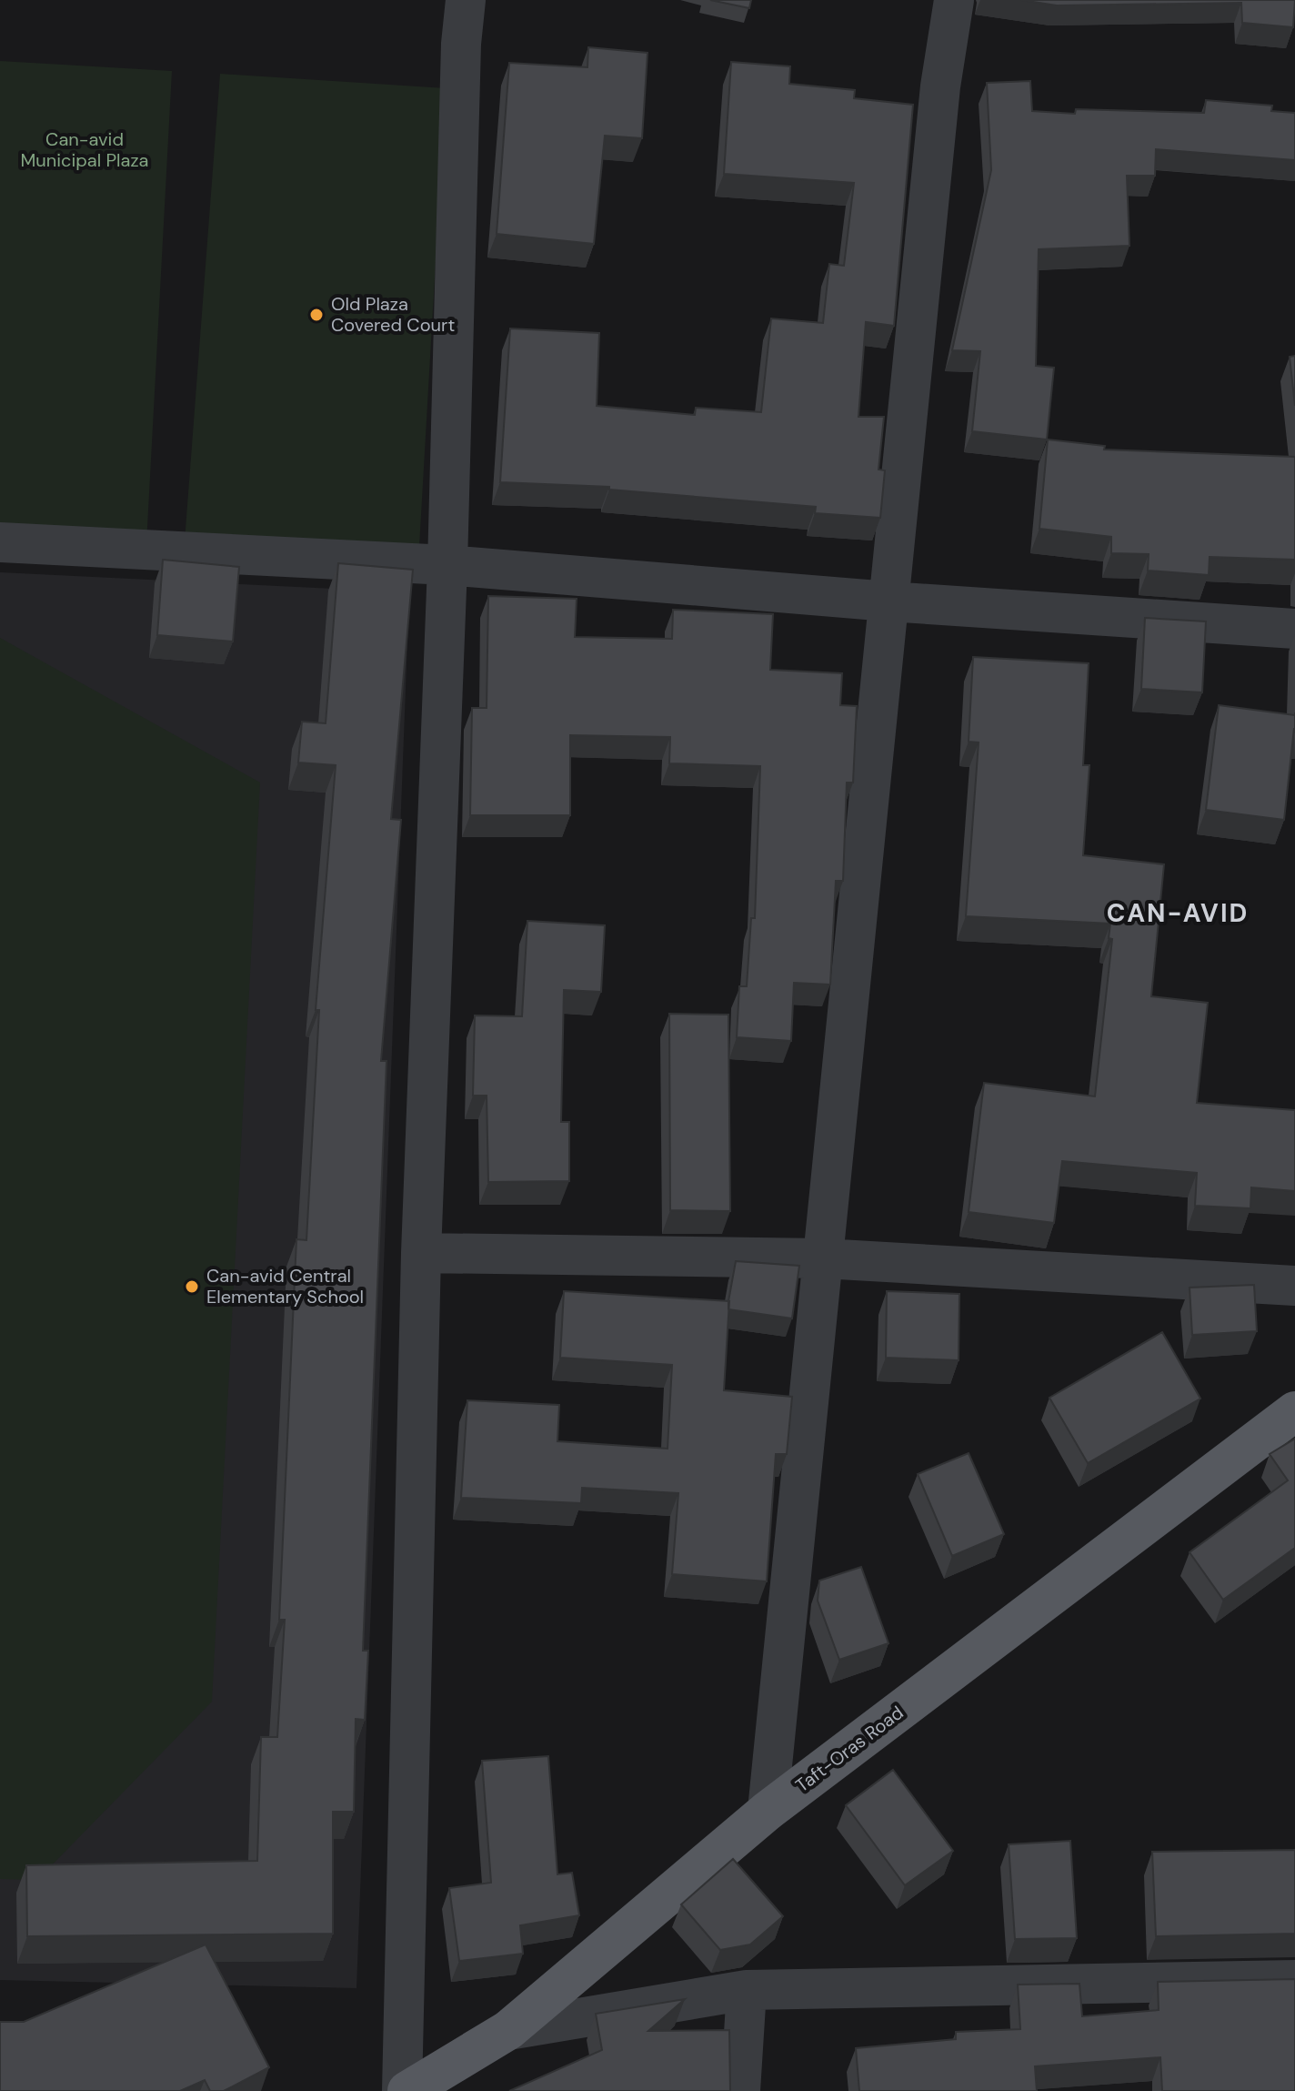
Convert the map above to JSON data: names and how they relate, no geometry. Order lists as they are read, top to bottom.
{
  "streets": {
    "main road": ["Taft-Oras Road"]
  },
  "districts": ["CAN-AVID"],
  "parks": ["Can-avid Municipal Plaza"],
  "places": ["Old Plaza Covered Court", "Can-avid Central Elementary School"]
}
